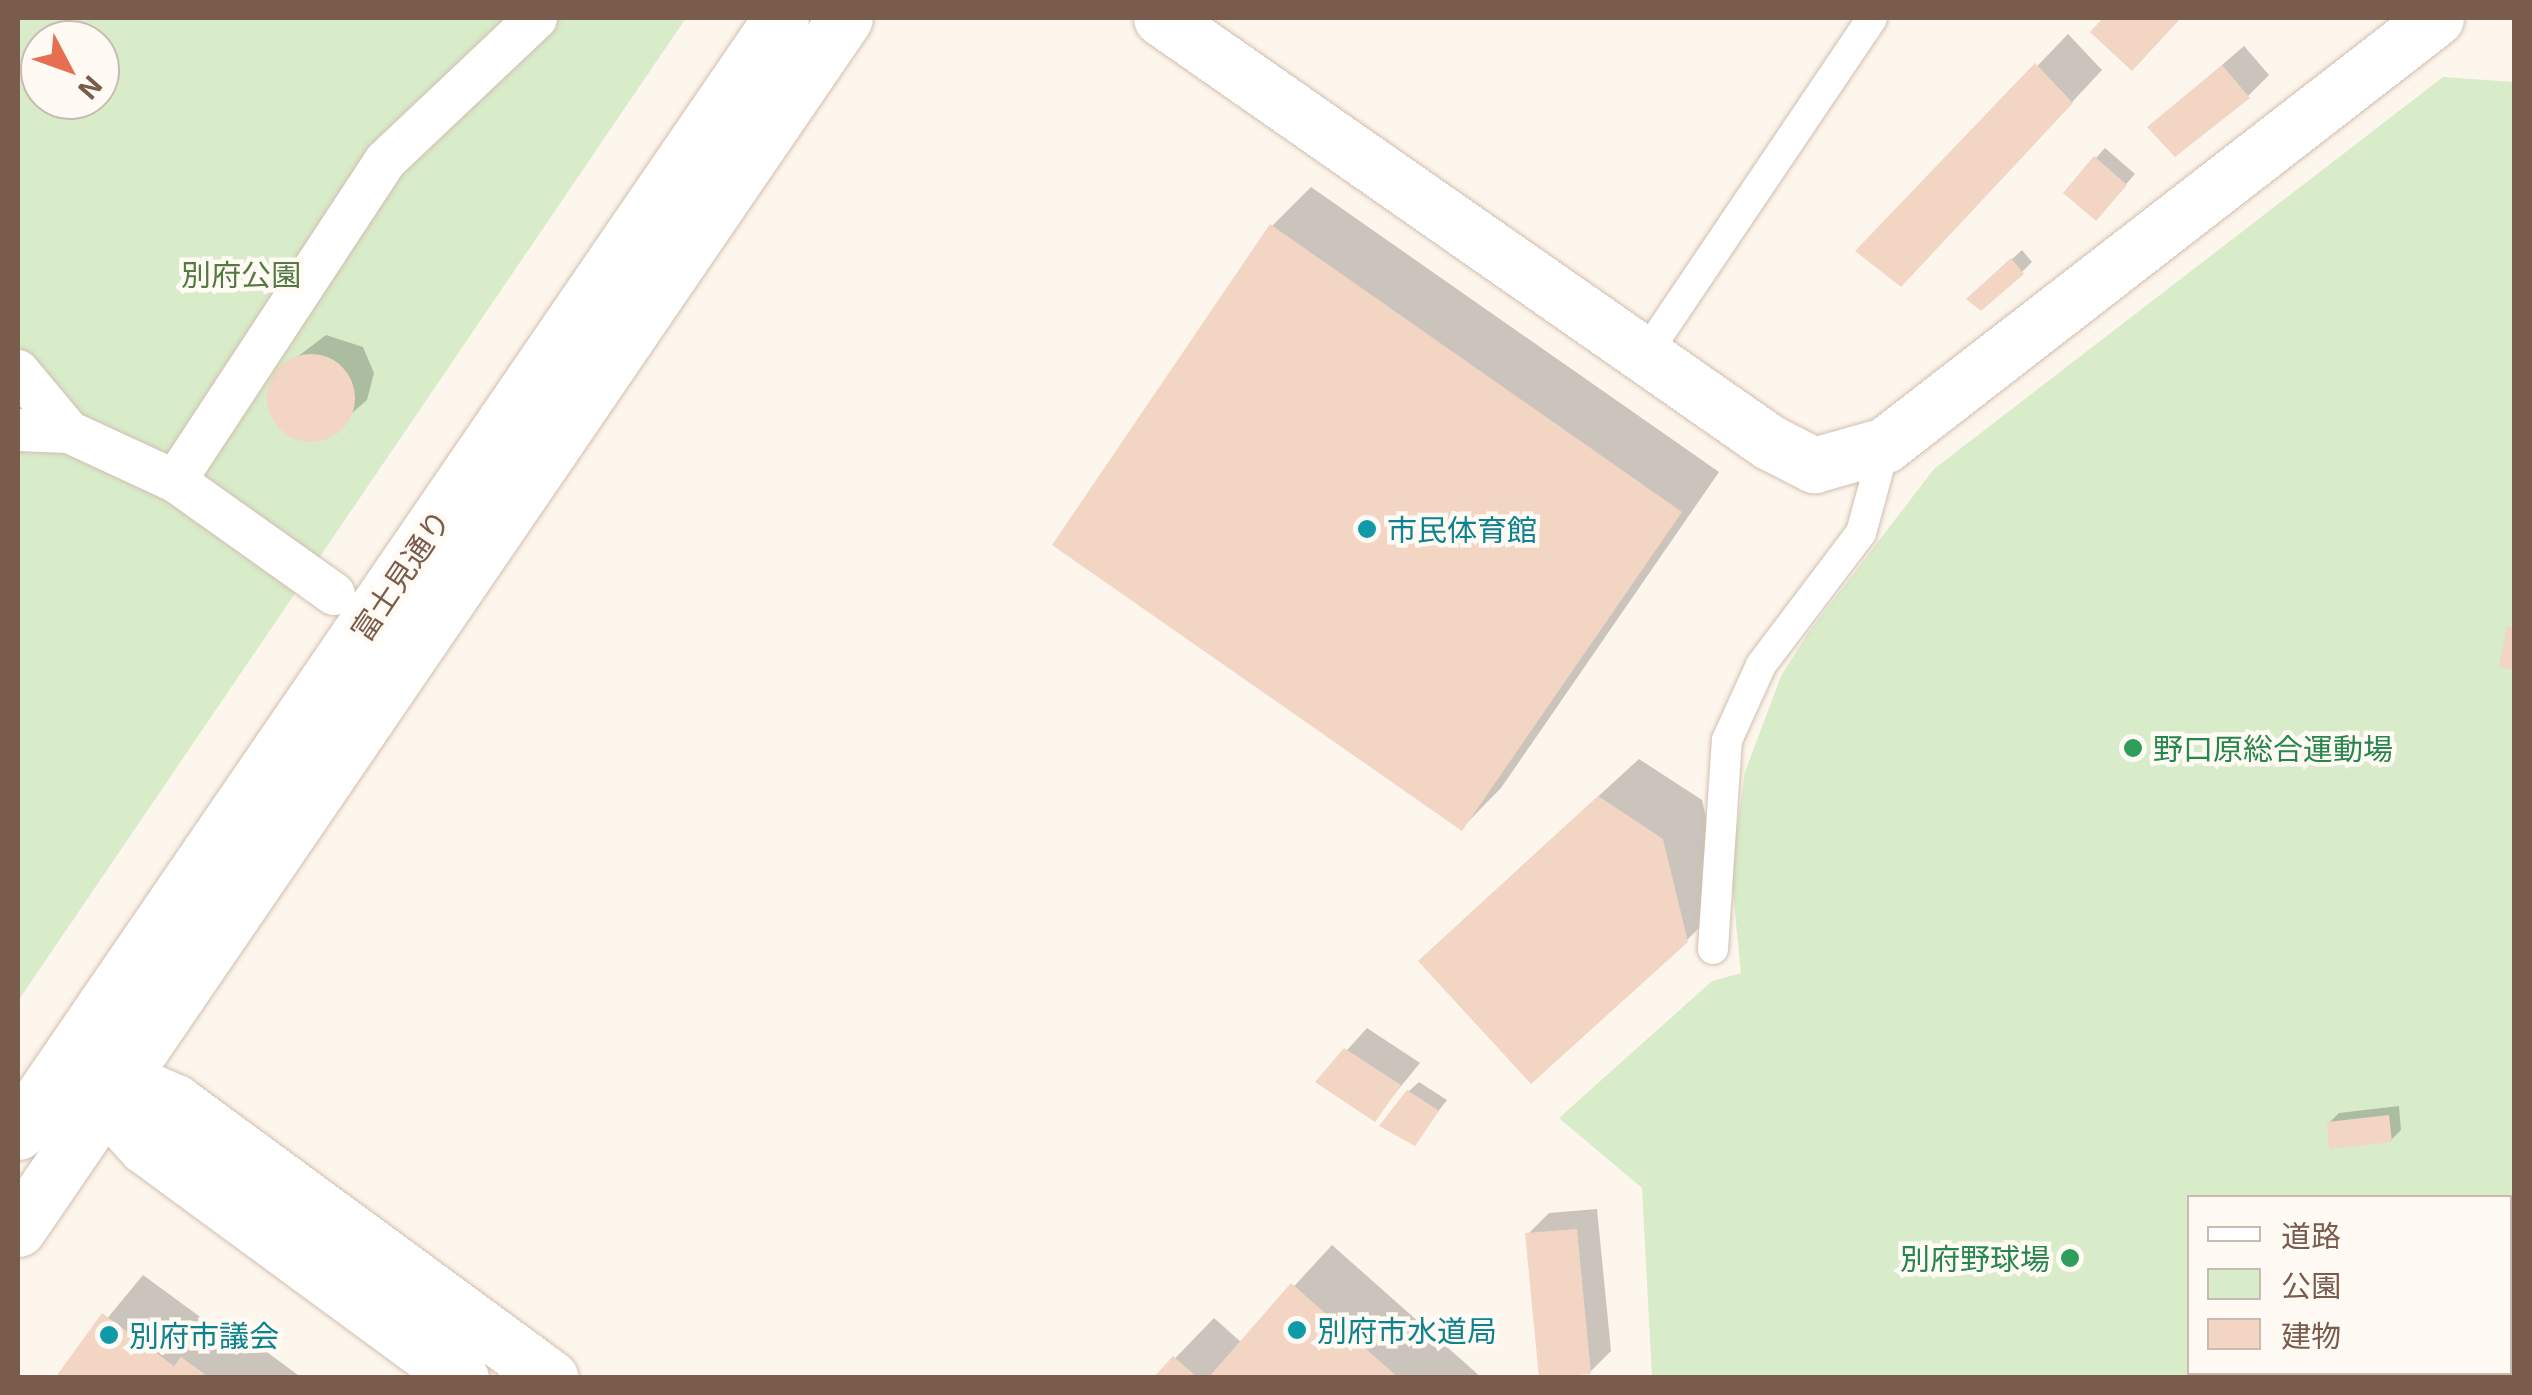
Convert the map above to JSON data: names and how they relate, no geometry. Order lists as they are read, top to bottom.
{
  "streets": {
    "street": ["富士見通り"]
  },
  "parks": ["別府公園"],
  "places": [
    "市民体育館",
    "野口原総合運動場",
    "別府野球場",
    "別府市水道局",
    "別府市議会"
  ],
  "legend": ["道路", "公園", "建物"],
  "north": "bottom right"
}
